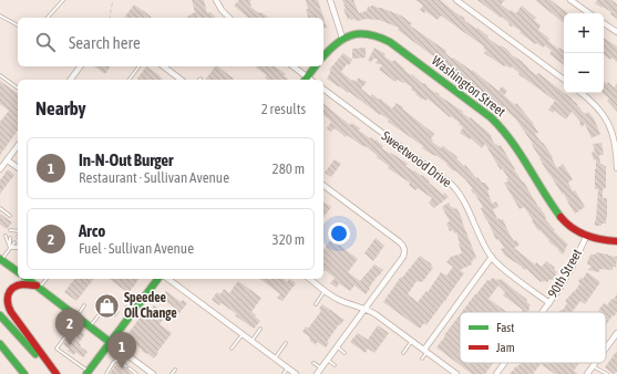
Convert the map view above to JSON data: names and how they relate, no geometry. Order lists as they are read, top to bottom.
{
  "streets": {
    "main road": ["Washington Street"],
    "street": ["Sweetwood Drive", "90th Street"]
  },
  "crossings": [
    ["Washington Street", "90th Street"],
    ["Sweetwood Drive", "90th Street"]
  ],
  "places": {
    "shop": ["Speedee Oil Change"]
  },
  "legend": ["Fast", "Jam"],
  "page": {
    "map_buttons": ["+", "−"],
    "search": "Search here",
    "heading": ["Nearby", "2 results"],
    "list": [
      {
        "mark": "1",
        "name": "In-N-Out Burger",
        "note": "Restaurant · Sullivan Avenue",
        "value": "280 m"
      },
      {
        "mark": "2",
        "name": "Arco",
        "note": "Fuel · Sullivan Avenue",
        "value": "320 m"
      }
    ],
    "pins": ["2", "1"]
  }
}
